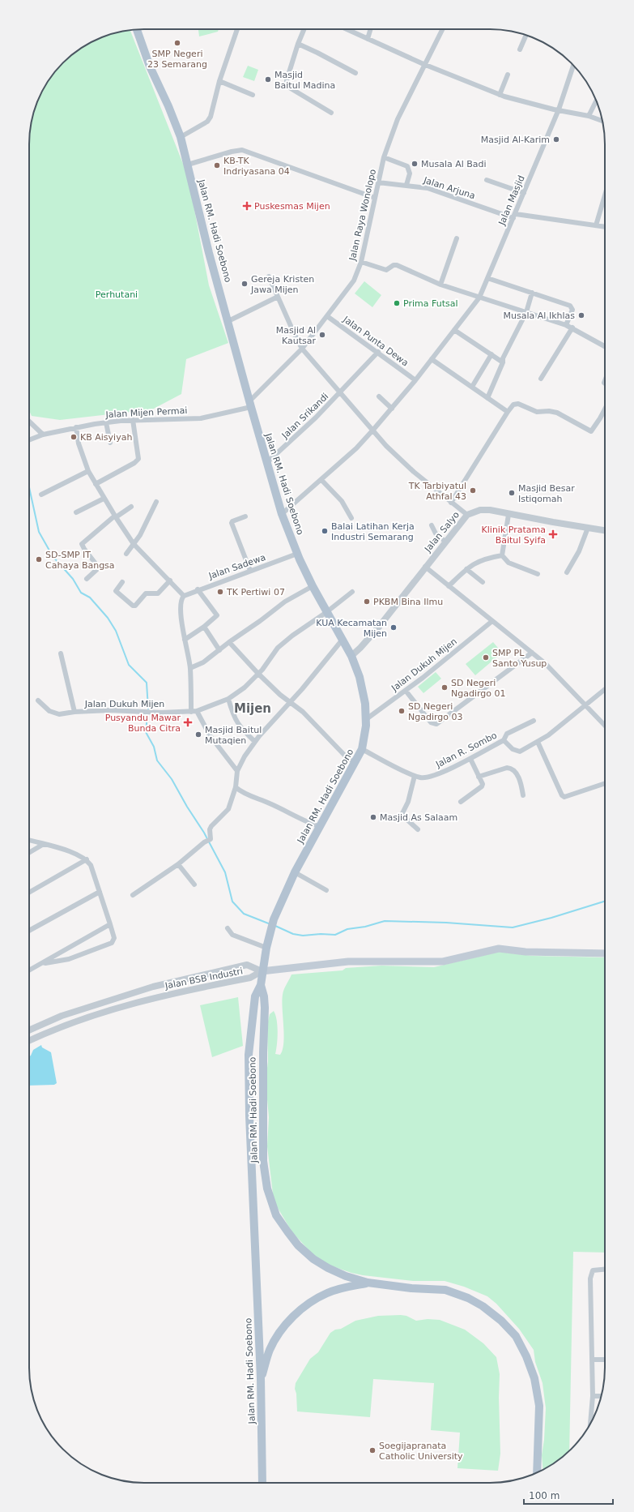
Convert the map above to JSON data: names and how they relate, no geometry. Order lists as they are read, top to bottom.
{
  "streets": {
    "main road": ["Jalan RM. Hadi Soebono"],
    "street": [
      "Jalan Arjuna",
      "Jalan Masjid",
      "Jalan Raya Wonolopo",
      "Jalan Punta Dewa",
      "Jalan Mijen Permai",
      "Jalan Srikandi",
      "Jalan Salyo",
      "Jalan Sadewa",
      "Jalan Dukuh Mijen",
      "Jalan R. Sombo",
      "Jalan BSB Industri"
    ]
  },
  "crossings": [
    ["Jalan Arjuna", "Jalan Masjid"],
    ["Jalan Arjuna", "Jalan Raya Wonolopo"],
    ["Jalan Masjid", "Jalan RM. Hadi Soebono"],
    ["Jalan Masjid", "Jalan Punta Dewa"],
    ["Jalan Raya Wonolopo", "Jalan RM. Hadi Soebono"],
    ["Jalan Raya Wonolopo", "Jalan Punta Dewa"],
    ["Jalan Raya Wonolopo", "Jalan Mijen Permai"],
    ["Jalan RM. Hadi Soebono", "Jalan Mijen Permai"],
    ["Jalan RM. Hadi Soebono", "Jalan Srikandi"],
    ["Jalan RM. Hadi Soebono", "Jalan Salyo"],
    ["Jalan RM. Hadi Soebono", "Jalan Sadewa"],
    ["Jalan RM. Hadi Soebono", "Jalan Dukuh Mijen"],
    ["Jalan RM. Hadi Soebono", "Jalan R. Sombo"],
    ["Jalan RM. Hadi Soebono", "Jalan BSB Industri"],
    ["Jalan Punta Dewa", "Jalan Srikandi"]
  ],
  "districts": ["Mijen"],
  "parks": ["Perhutani"],
  "places": {
    "other": [
      "SMP Negeri 23 Semarang",
      "Masjid Baitul Madina",
      "Masjid Al-Karim",
      "Musala Al Badi",
      "KB-TK Indriyasana 04",
      "Gereja Kristen Jawa Mijen",
      "Prima Futsal",
      "Musala Al Ikhlas",
      "Masjid Al Kautsar",
      "KB Aisyiyah",
      "TK Tarbiyatul Athfal 43",
      "Masjid Besar Istiqomah",
      "Balai Latihan Kerja Industri Semarang",
      "SD-SMP IT Cahaya Bangsa",
      "TK Pertiwi 07",
      "PKBM Bina Ilmu",
      "KUA Kecamatan Mijen",
      "SMP PL Santo Yusup",
      "SD Negeri Ngadirgo 01",
      "SD Negeri Ngadirgo 03",
      "Masjid Baitul Mutaqien",
      "Masjid As Salaam",
      "Soegijapranata Catholic University"
    ],
    "health": ["Puskesmas Mijen", "Klinik Pratama Baitul Syifa", "Pusyandu Mawar Bunda Citra"]
  },
  "scale_bar": "100 m"
}
